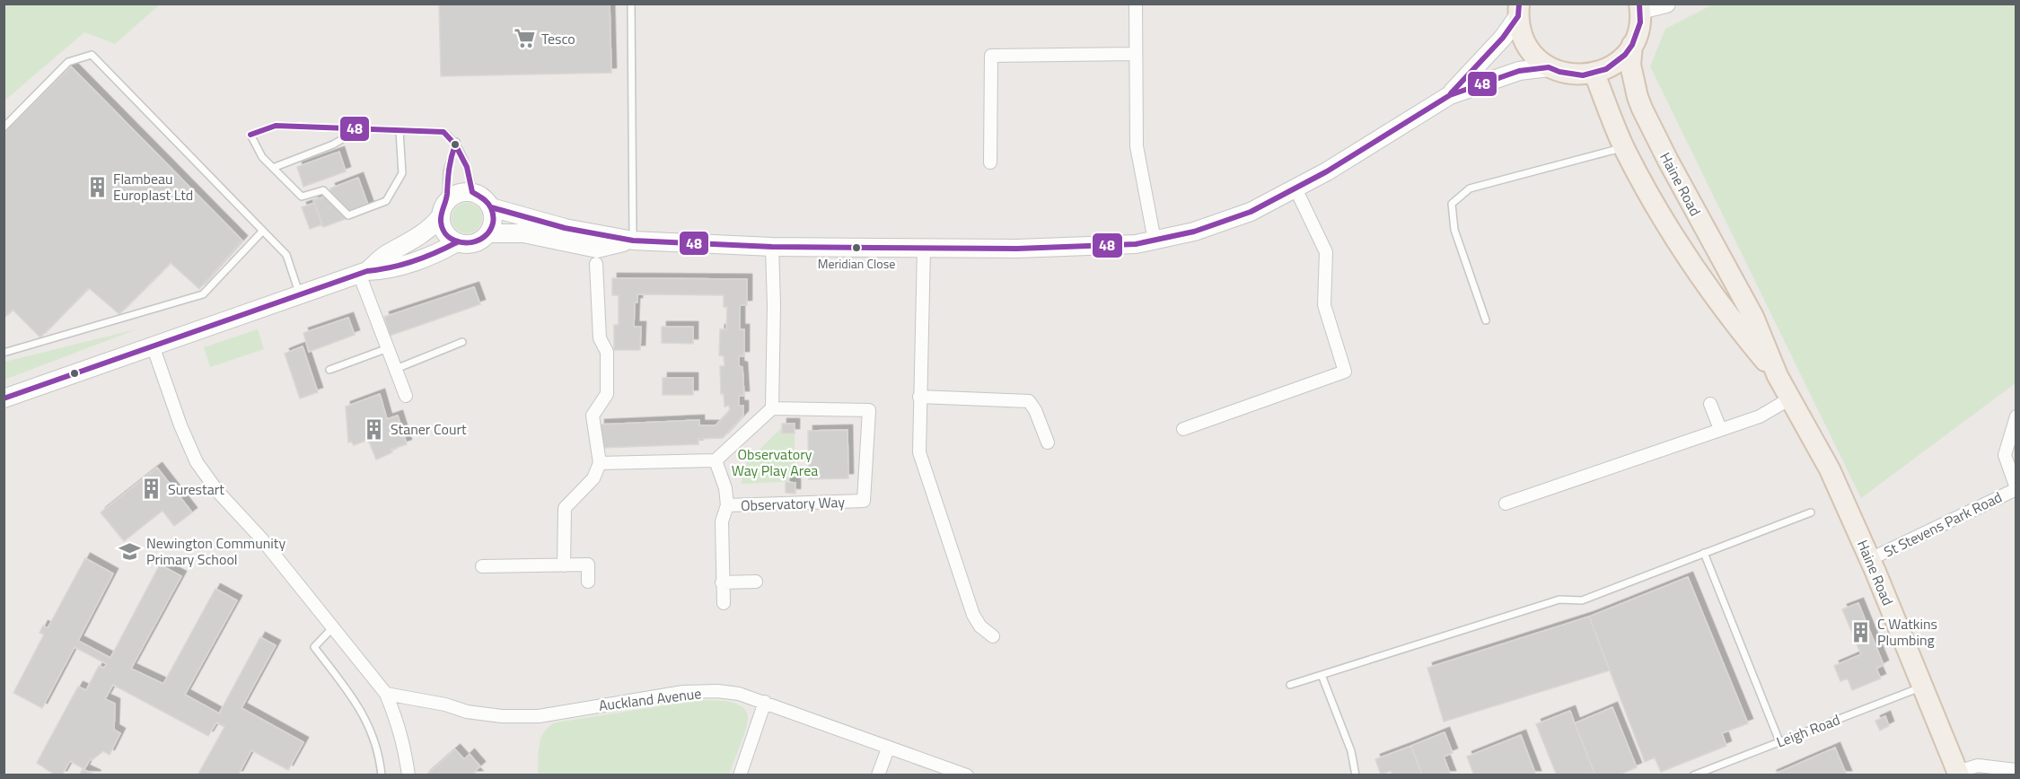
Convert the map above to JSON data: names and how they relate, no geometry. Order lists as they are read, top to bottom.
{
  "streets": {
    "main road": ["Haine Road"],
    "street": ["Observatory Way", "St Stevens Park Road", "Auckland Avenue"],
    "lane": ["Leigh Road"]
  },
  "crossings": [
    ["Haine Road", "St Stevens Park Road"],
    ["Haine Road", "Leigh Road"]
  ],
  "parks": ["Observatory Way Play Area"],
  "places": {
    "supermarket": ["Tesco"],
    "building": [
      "Flambeau Europlast Ltd",
      "Staner Court",
      "Surestart",
      "C Watkins Plumbing"
    ],
    "other": ["Meridian Close"],
    "school or university": ["Newington Community Primary School"]
  },
  "lines": ["transit line 48"]
}
